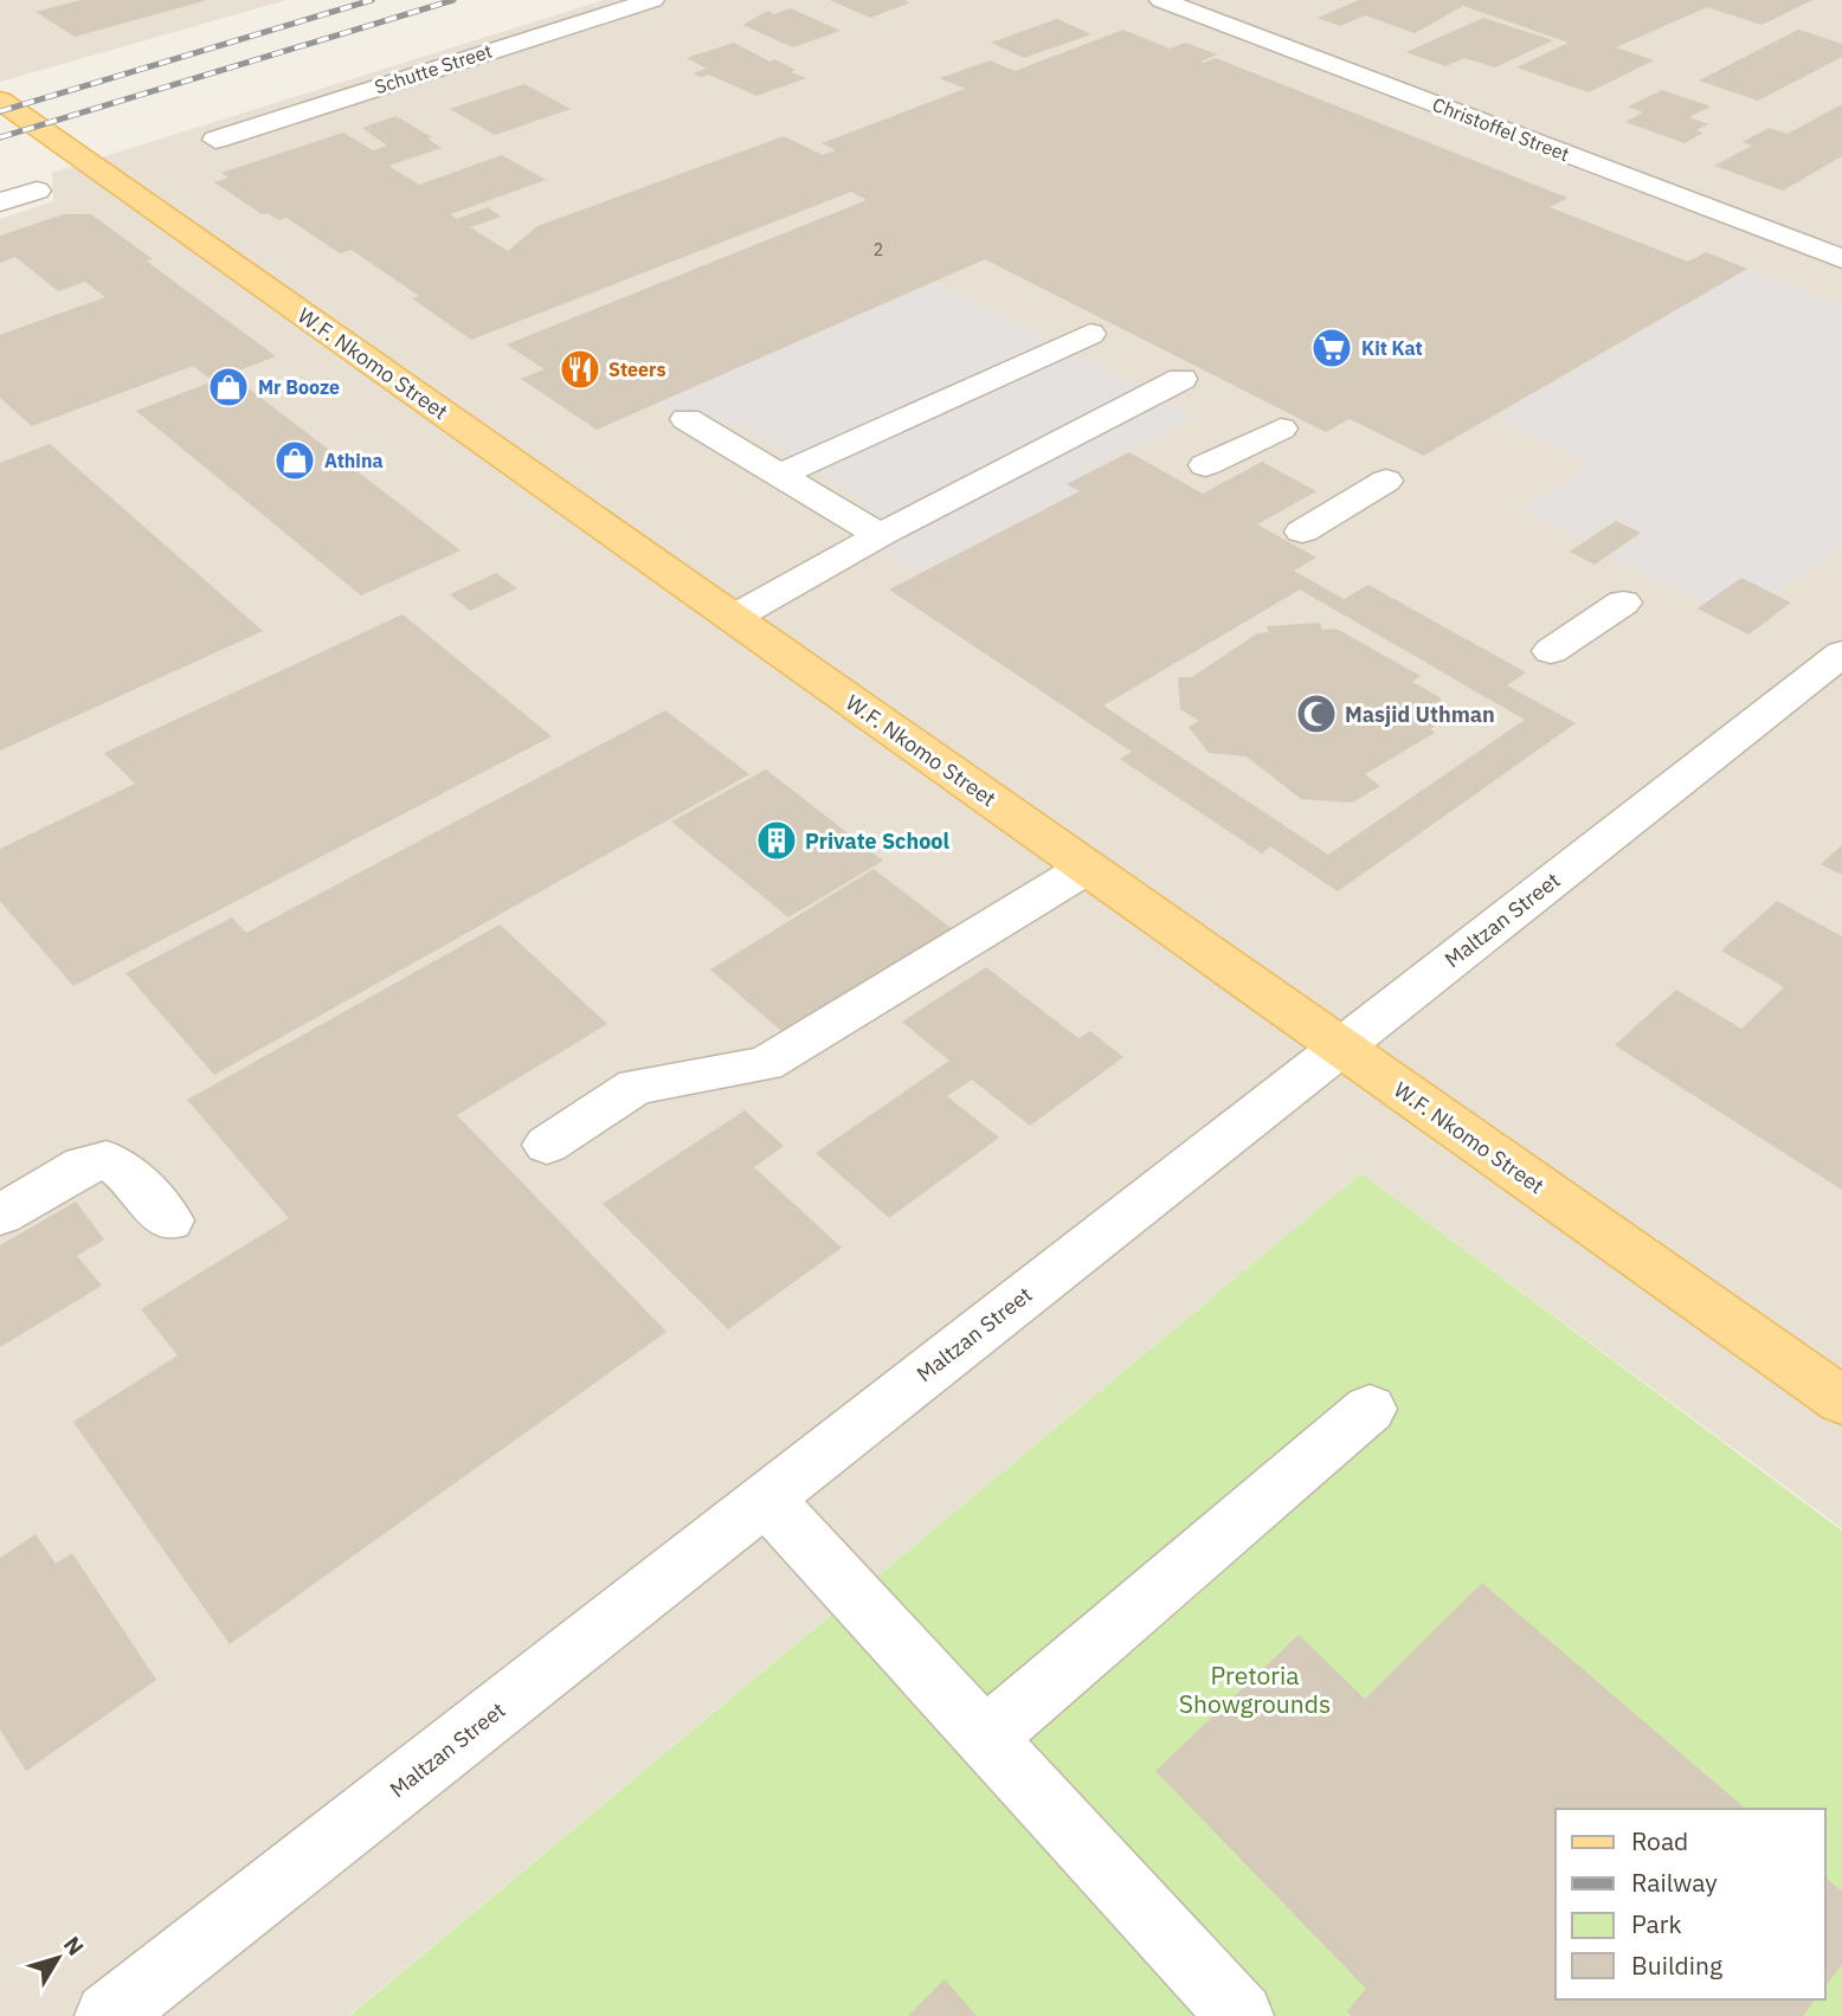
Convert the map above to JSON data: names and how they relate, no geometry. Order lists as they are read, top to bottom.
{
  "streets": {
    "main road": ["W.F. Nkomo Street"],
    "street": ["Schutte Street", "Christoffel Street", "Maltzan Street"]
  },
  "crossings": [
    ["W.F. Nkomo Street", "Maltzan Street"]
  ],
  "parks": ["Pretoria Showgrounds"],
  "places": {
    "supermarket": ["Kit Kat"],
    "restaurant": ["Steers"],
    "shop": ["Mr Booze", "Athina"],
    "mosque": ["Masjid Uthman"],
    "building": ["Private School"]
  },
  "house_numbers": ["2"],
  "legend": [
    "Road",
    "Railway",
    "Park",
    "Building"
  ],
  "north": "top right"
}
